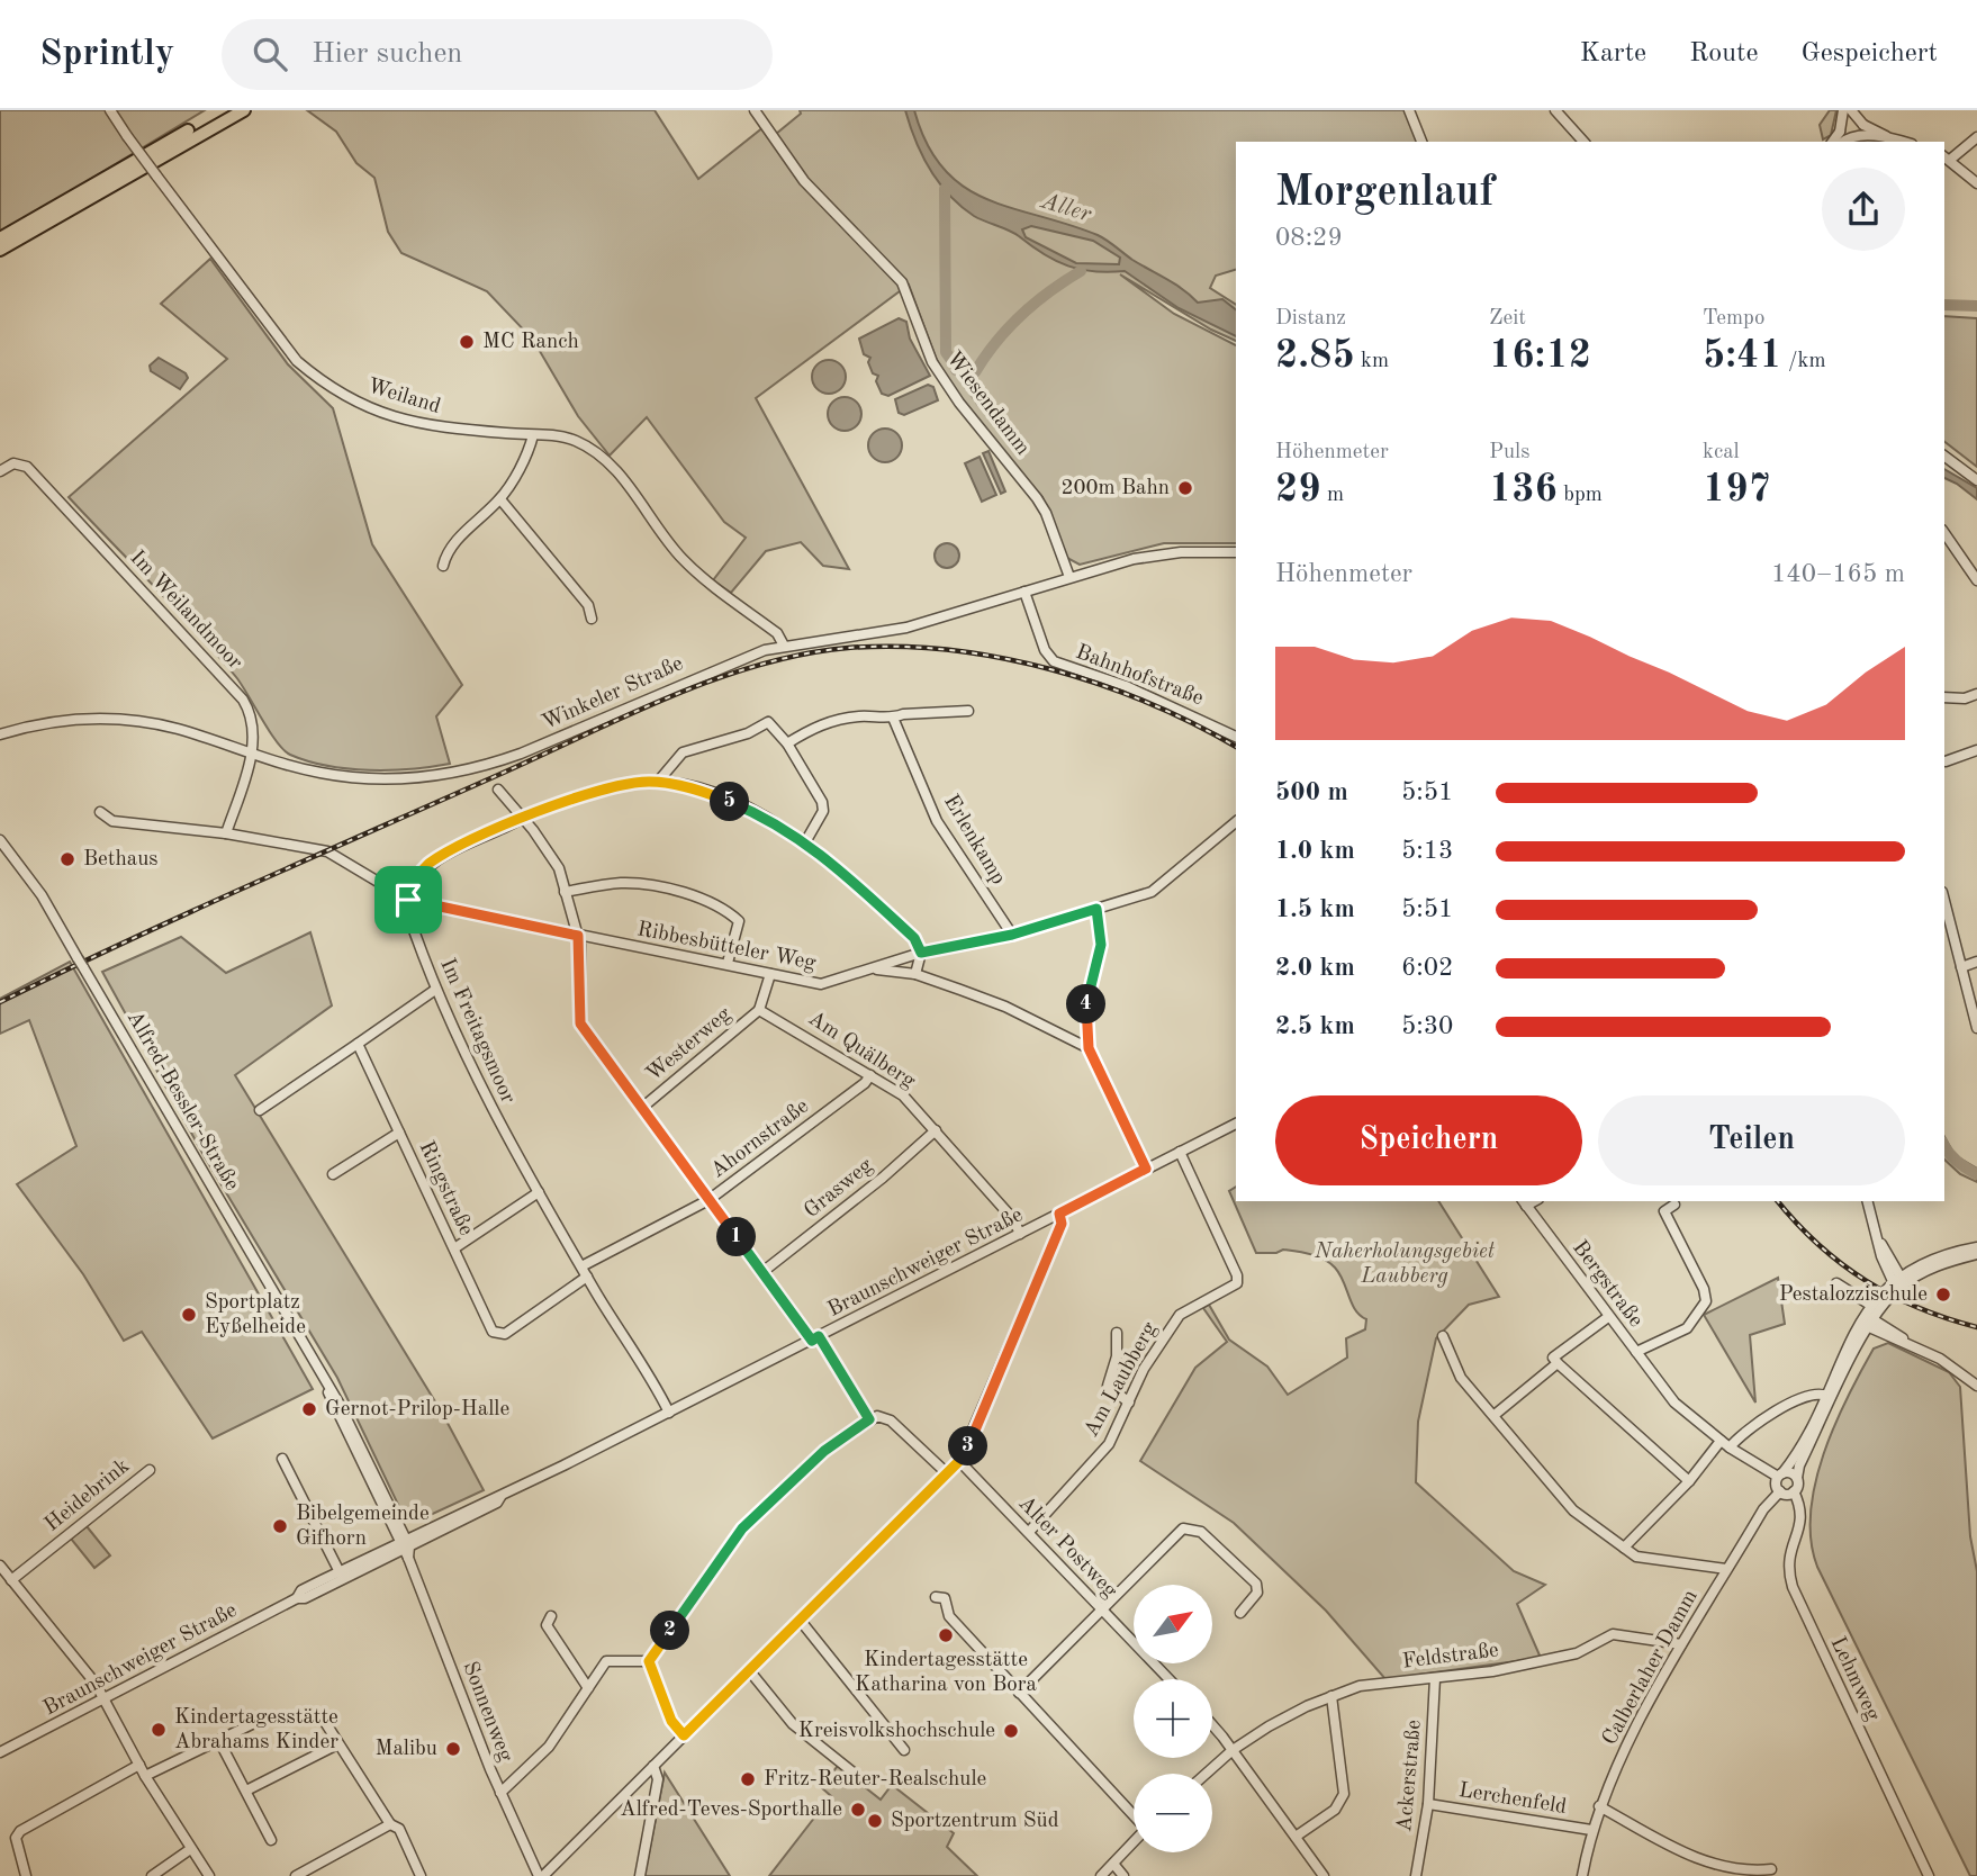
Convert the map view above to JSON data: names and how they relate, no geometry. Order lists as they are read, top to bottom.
{
  "streets": {
    "street": [
      "Weiland",
      "Wiesendamm",
      "Im Weilandmoor",
      "Bahnhofstraße",
      "Winkeler Straße",
      "Erlenkamp",
      "Ribbesbütteler Weg",
      "Im Freitagsmoor",
      "Westerweg",
      "Am Quälberg",
      "Alfred-Bessler-Straße",
      "Ahornstraße",
      "Ringstraße",
      "Grasweg",
      "Braunschweiger Straße",
      "Bergstraße",
      "Am Laubberg",
      "Heidebrink",
      "Alter Postweg",
      "Feldstraße",
      "Calberlaher Damm",
      "Lehmweg",
      "Sonnenweg",
      "Ackerstraße",
      "Lerchenfeld"
    ]
  },
  "crossings": [
    ["Weiland", "Winkeler Straße"],
    ["Wiesendamm", "Winkeler Straße"],
    ["Im Weilandmoor", "Winkeler Straße"],
    ["Bahnhofstraße", "Winkeler Straße"],
    ["Erlenkamp", "Ribbesbütteler Weg"],
    ["Ribbesbütteler Weg", "Im Freitagsmoor"],
    ["Im Freitagsmoor", "Ahornstraße"],
    ["Im Freitagsmoor", "Ringstraße"],
    ["Im Freitagsmoor", "Braunschweiger Straße"],
    ["Westerweg", "Am Quälberg"],
    ["Am Quälberg", "Ahornstraße"],
    ["Am Quälberg", "Grasweg"],
    ["Am Quälberg", "Braunschweiger Straße"],
    ["Alfred-Bessler-Straße", "Braunschweiger Straße"],
    ["Alfred-Bessler-Straße", "Sonnenweg"],
    ["Braunschweiger Straße", "Am Laubberg"],
    ["Braunschweiger Straße", "Sonnenweg"],
    ["Bergstraße", "Calberlaher Damm"],
    ["Bergstraße", "Lehmweg"],
    ["Am Laubberg", "Alter Postweg"],
    ["Feldstraße", "Calberlaher Damm"],
    ["Feldstraße", "Ackerstraße"],
    ["Calberlaher Damm", "Lehmweg"],
    ["Calberlaher Damm", "Lerchenfeld"],
    ["Ackerstraße", "Lerchenfeld"]
  ],
  "water": ["Aller"],
  "parks": ["Naherholungsgebiet Laubberg"],
  "places": [
    "MC Ranch",
    "200m Bahn",
    "Bethaus",
    "Pestalozzischule",
    "Sportplatz Eyßelheide",
    "Gernot-Prilop-Halle",
    "Bibelgemeinde Gifhorn",
    "Kindertagesstätte Katharina von Bora",
    "Kindertagesstätte Abrahams Kinder",
    "Kreisvolkshochschule",
    "Malibu",
    "Fritz-Reuter-Realschule",
    "Alfred-Teves-Sporthalle",
    "Sportzentrum Süd"
  ],
  "north": "top right",
  "page": {
    "header": "Sprintly",
    "search": "Hier suchen",
    "nav": ["Karte", "Route", "Gespeichert"],
    "heading": ["Morgenlauf", "08:29"],
    "stats": [
      ["Distanz", "2.85 km"],
      ["Zeit", "16:12"],
      ["Tempo", "5:41 /km"],
      ["Höhenmeter", "29 m"],
      ["Puls", "136 bpm"],
      ["kcal", "197"]
    ],
    "chart": ["Höhenmeter", "140–165 m"],
    "list": [
      {
        "name": "500 m",
        "note": "5:51"
      },
      {
        "name": "1.0 km",
        "note": "5:13"
      },
      {
        "name": "1.5 km",
        "note": "5:51"
      },
      {
        "name": "2.0 km",
        "note": "6:02"
      },
      {
        "name": "2.5 km",
        "note": "5:30"
      }
    ],
    "pins": [
      "5",
      "4",
      "1",
      "3",
      "2"
    ],
    "buttons": ["Speichern", "Teilen"],
    "map_buttons": ["+", "−"]
  }
}
